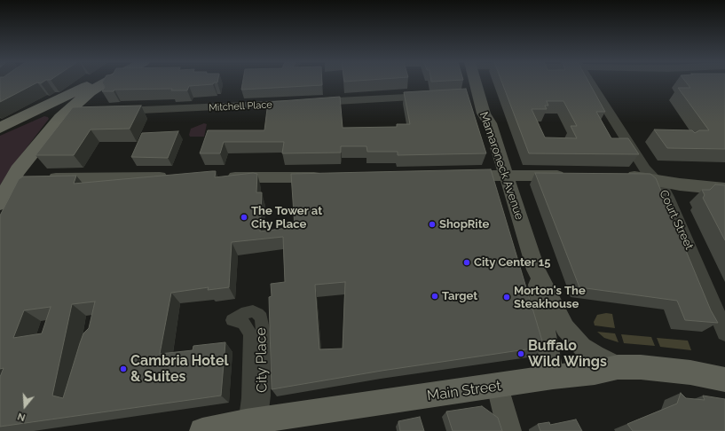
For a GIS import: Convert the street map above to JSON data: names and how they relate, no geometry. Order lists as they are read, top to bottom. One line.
{"streets":{"main road":["Mamaroneck Avenue","Main Street"],"street":["Mitchell Place","Court Street","City Place"]},"crossings":[["Mamaroneck Avenue","Main Street"],["City Place","Main Street"]],"places":["The Tower at City Place","ShopRite","City Center 15","Target","Morton's The Steakhouse","Buffalo Wild Wings","Cambria Hotel & Suites"],"north":"bottom"}
